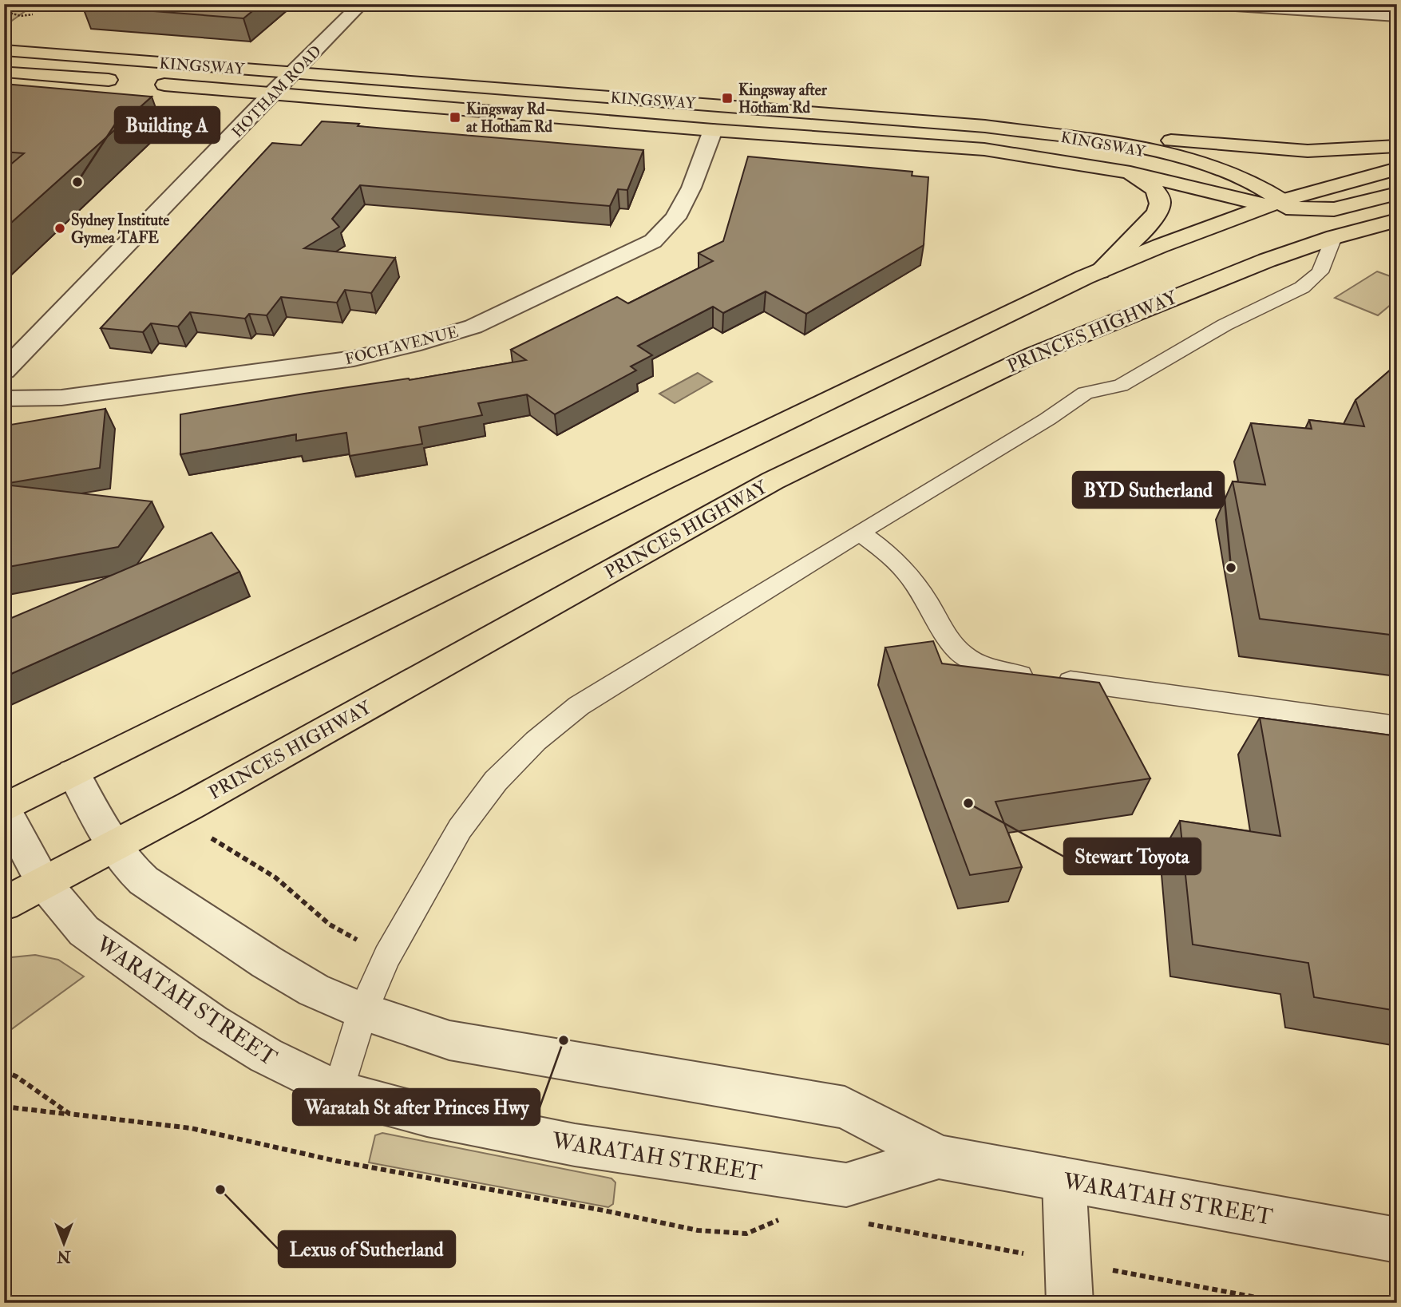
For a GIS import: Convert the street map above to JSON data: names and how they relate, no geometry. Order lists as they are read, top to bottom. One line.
{"streets":{"main road":["KINGSWAY","PRINCES HIGHWAY"],"street":["HOTHAM ROAD","FOCH AVENUE","WARATAH STREET"]},"crossings":[["KINGSWAY","HOTHAM ROAD"],["KINGSWAY","FOCH AVENUE"],["PRINCES HIGHWAY","WARATAH STREET"]],"places":{"transit":["Kingsway after Hotham Rd","Kingsway Rd at Hotham Rd"],"other":["Building A","Sydney Institute Gymea TAFE","BYD Sutherland","Stewart Toyota","Waratah St after Princes Hwy","Lexus of Sutherland"]},"north":"bottom"}
